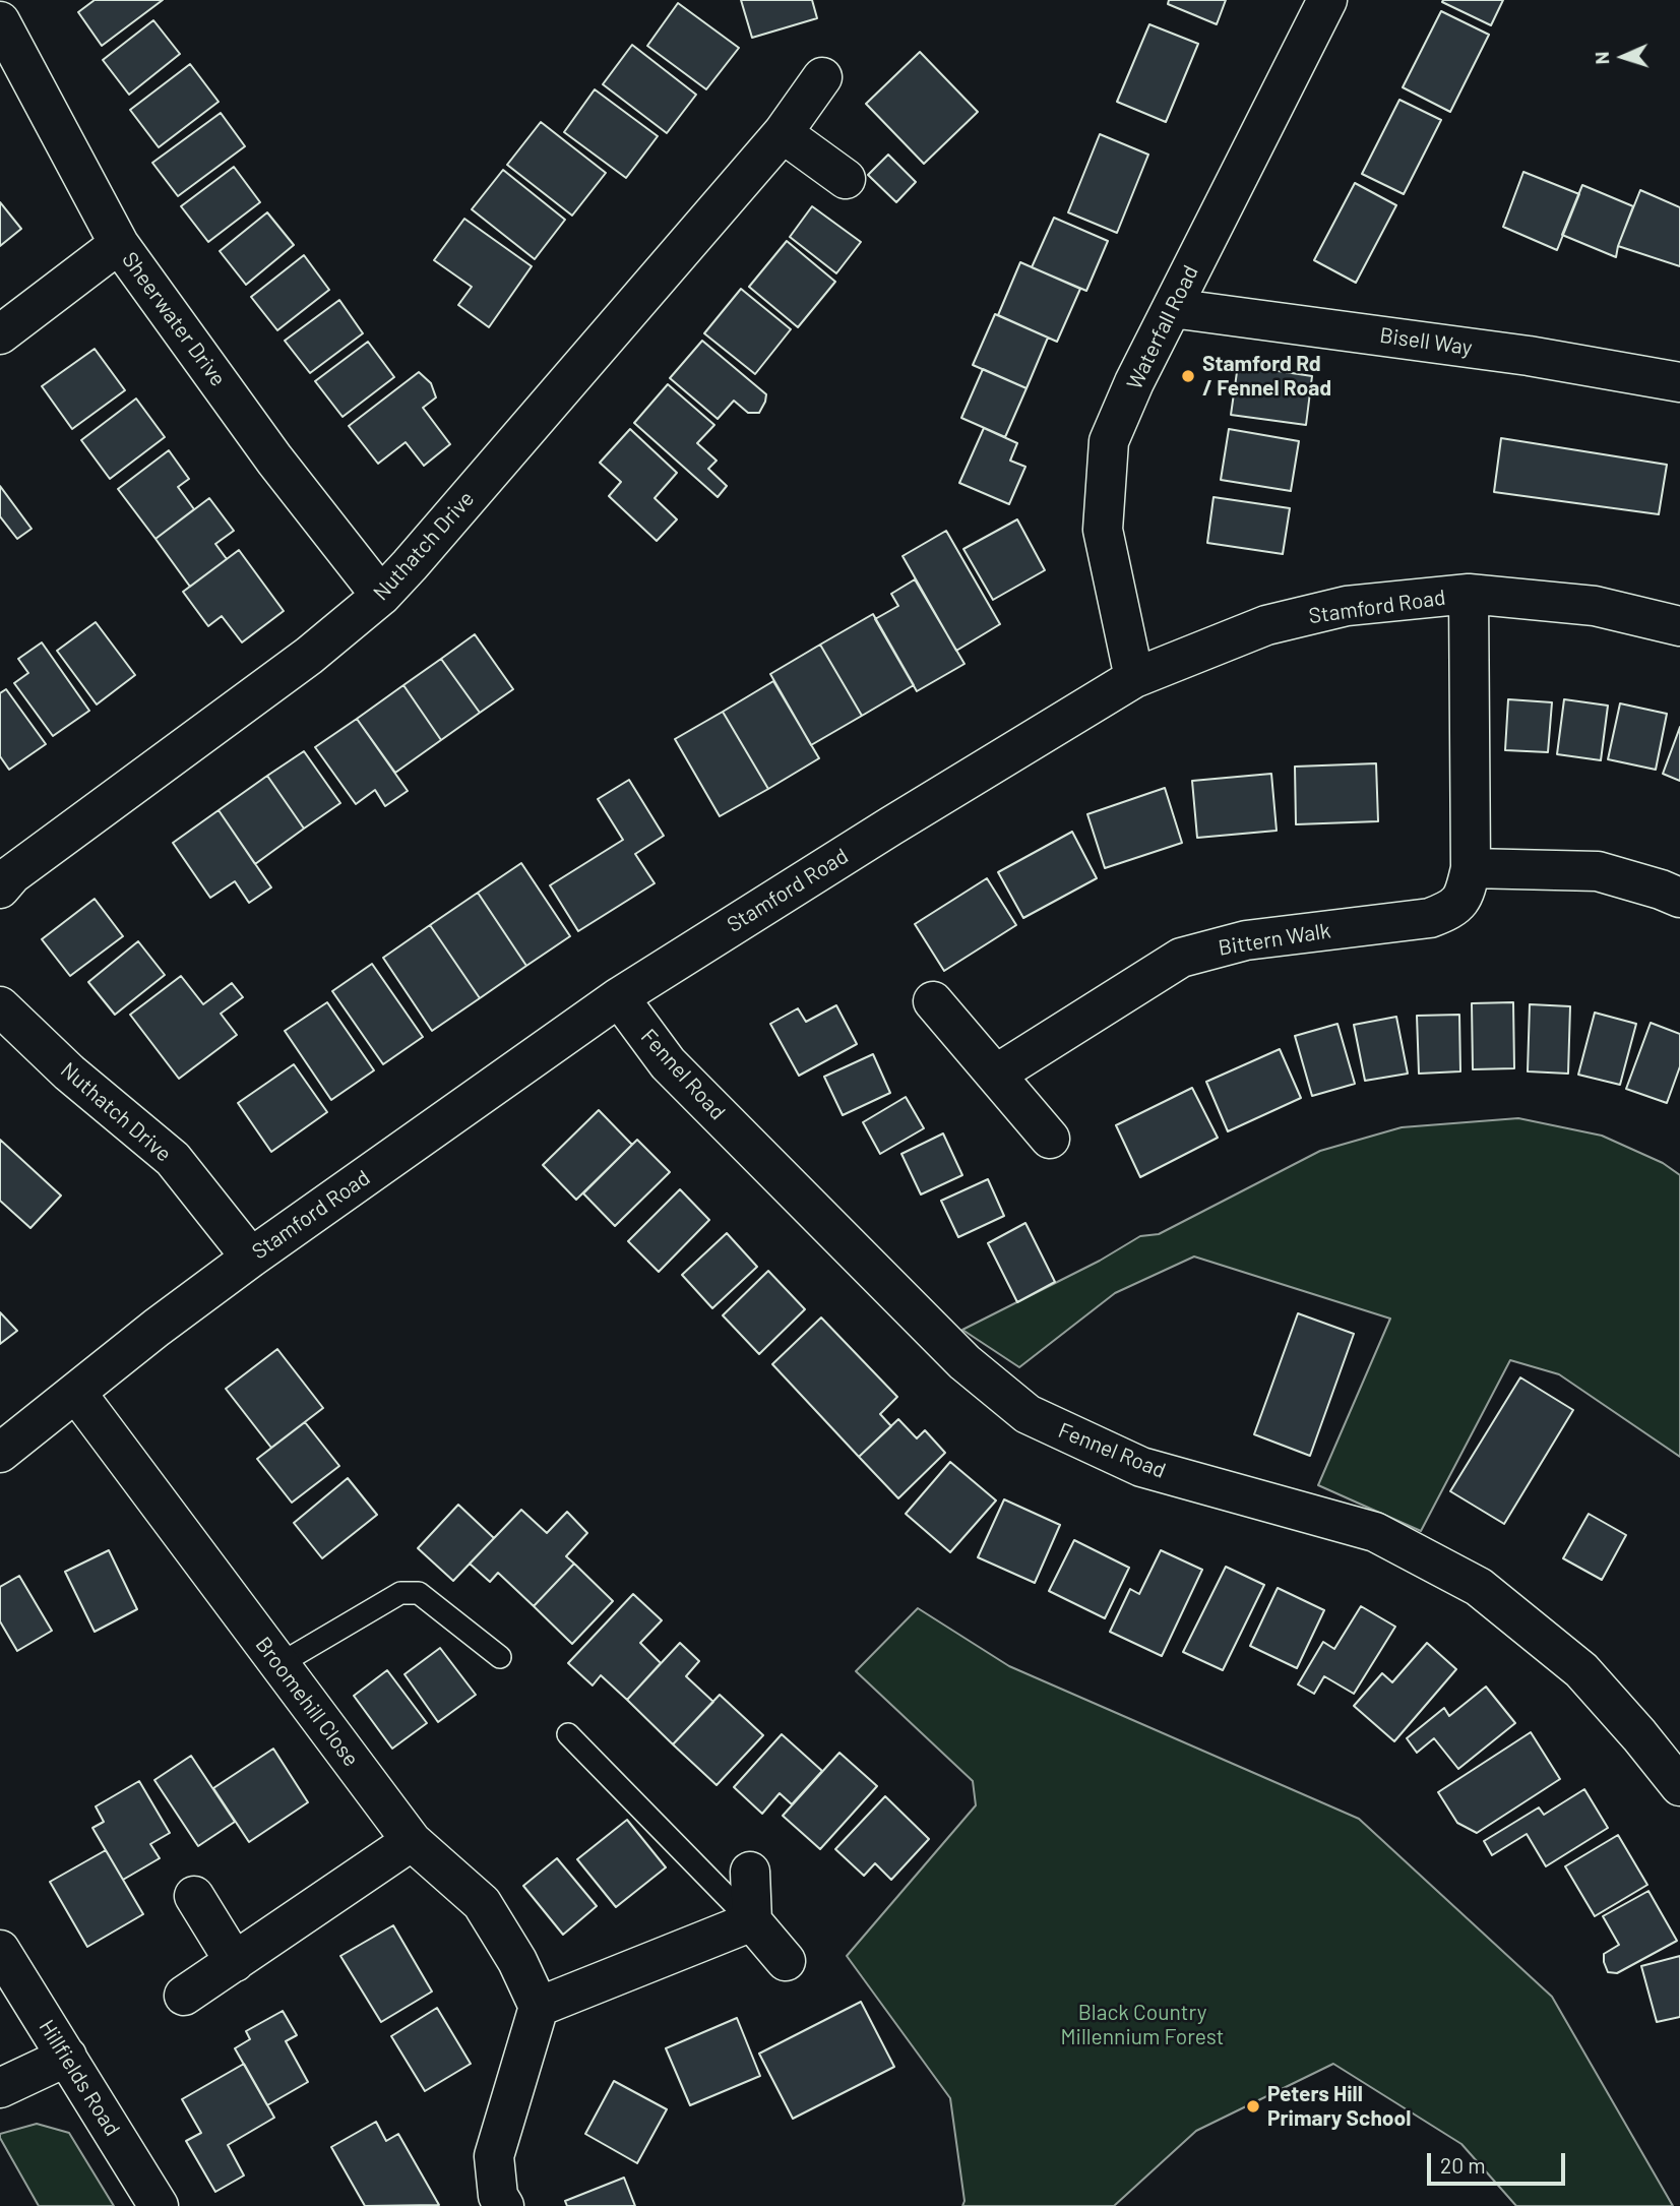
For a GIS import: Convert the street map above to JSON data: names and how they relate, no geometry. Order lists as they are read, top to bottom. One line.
{"streets":{"street":["Sheerwater Drive","Waterfall Road","Bisell Way","Nuthatch Drive","Stamford Road","Bittern Walk","Fennel Road","Broomehill Close","Hillfields Road"]},"crossings":[["Sheerwater Drive","Nuthatch Drive"],["Waterfall Road","Bisell Way"],["Waterfall Road","Stamford Road"],["Nuthatch Drive","Stamford Road"],["Stamford Road","Bittern Walk"],["Stamford Road","Fennel Road"],["Stamford Road","Broomehill Close"]],"parks":["Black Country Millennium Forest"],"places":["Stamford Rd / Fennel Road","Peters Hill Primary School"],"scale_bar":"20 m","north":"left"}
